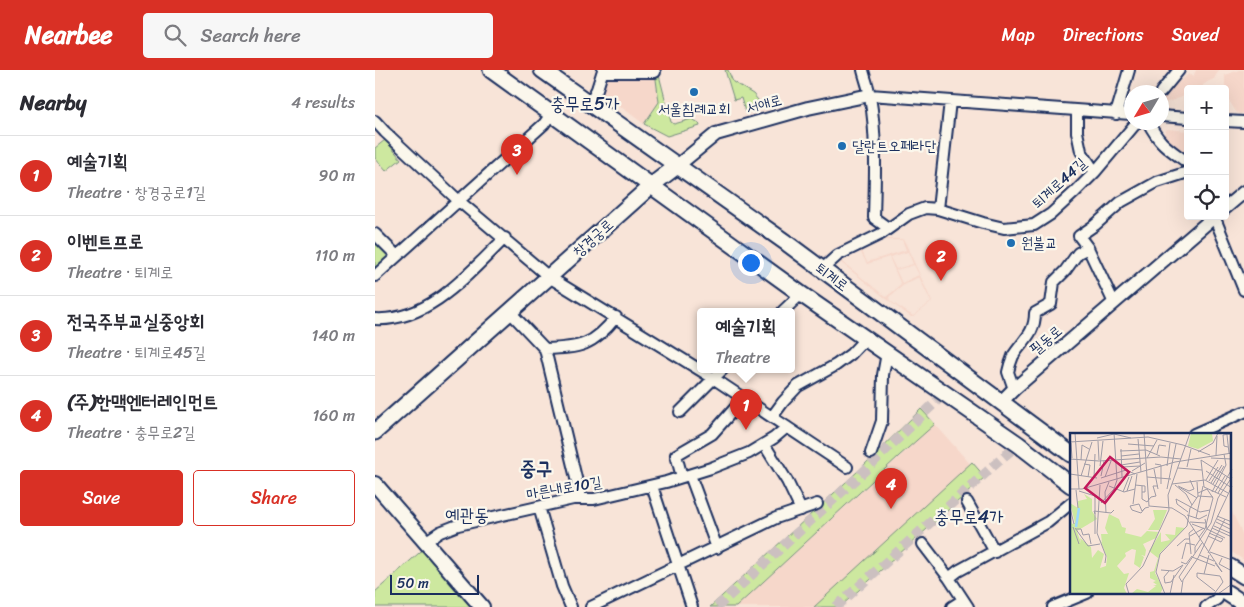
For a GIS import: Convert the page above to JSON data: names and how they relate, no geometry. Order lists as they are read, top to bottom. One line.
{"streets":{"main road":["창경궁로","퇴계로"],"street":["서애로","퇴계로44길","필동로","마른내로10길"]},"crossings":[["서애로","창경궁로"],["서애로","퇴계로"],["퇴계로44길","퇴계로"],["창경궁로","퇴계로"],["퇴계로","필동로"]],"districts":["충무로5가","중구","예관동","충무로4가"],"places":["서울침례교회","달란트오페라단","원불교"],"scale_bar":"50 m","north":"bottom left","page":{"header":"Nearbee","search":"Search here","nav":["Map","Directions","Saved"],"heading":["Nearby","4 results"],"map_buttons":["+","−"],"pins":["3","2","1","4"],"list":[{"mark":"1","name":"예술기획","note":"Theatre · 창경궁로1길","value":"90 m"},{"mark":"2","name":"이벤트프로","note":"Theatre · 퇴계로","value":"110 m"},{"mark":"3","name":"전국주부교실중앙회","note":"Theatre · 퇴계로45길","value":"140 m"},{"mark":"4","name":"(주)한맥엔터레인먼트","note":"Theatre · 충무로2길","value":"160 m"}],"popup":["예술기획","Theatre"],"buttons":["Save","Share"],"scale":"50 m"}}
